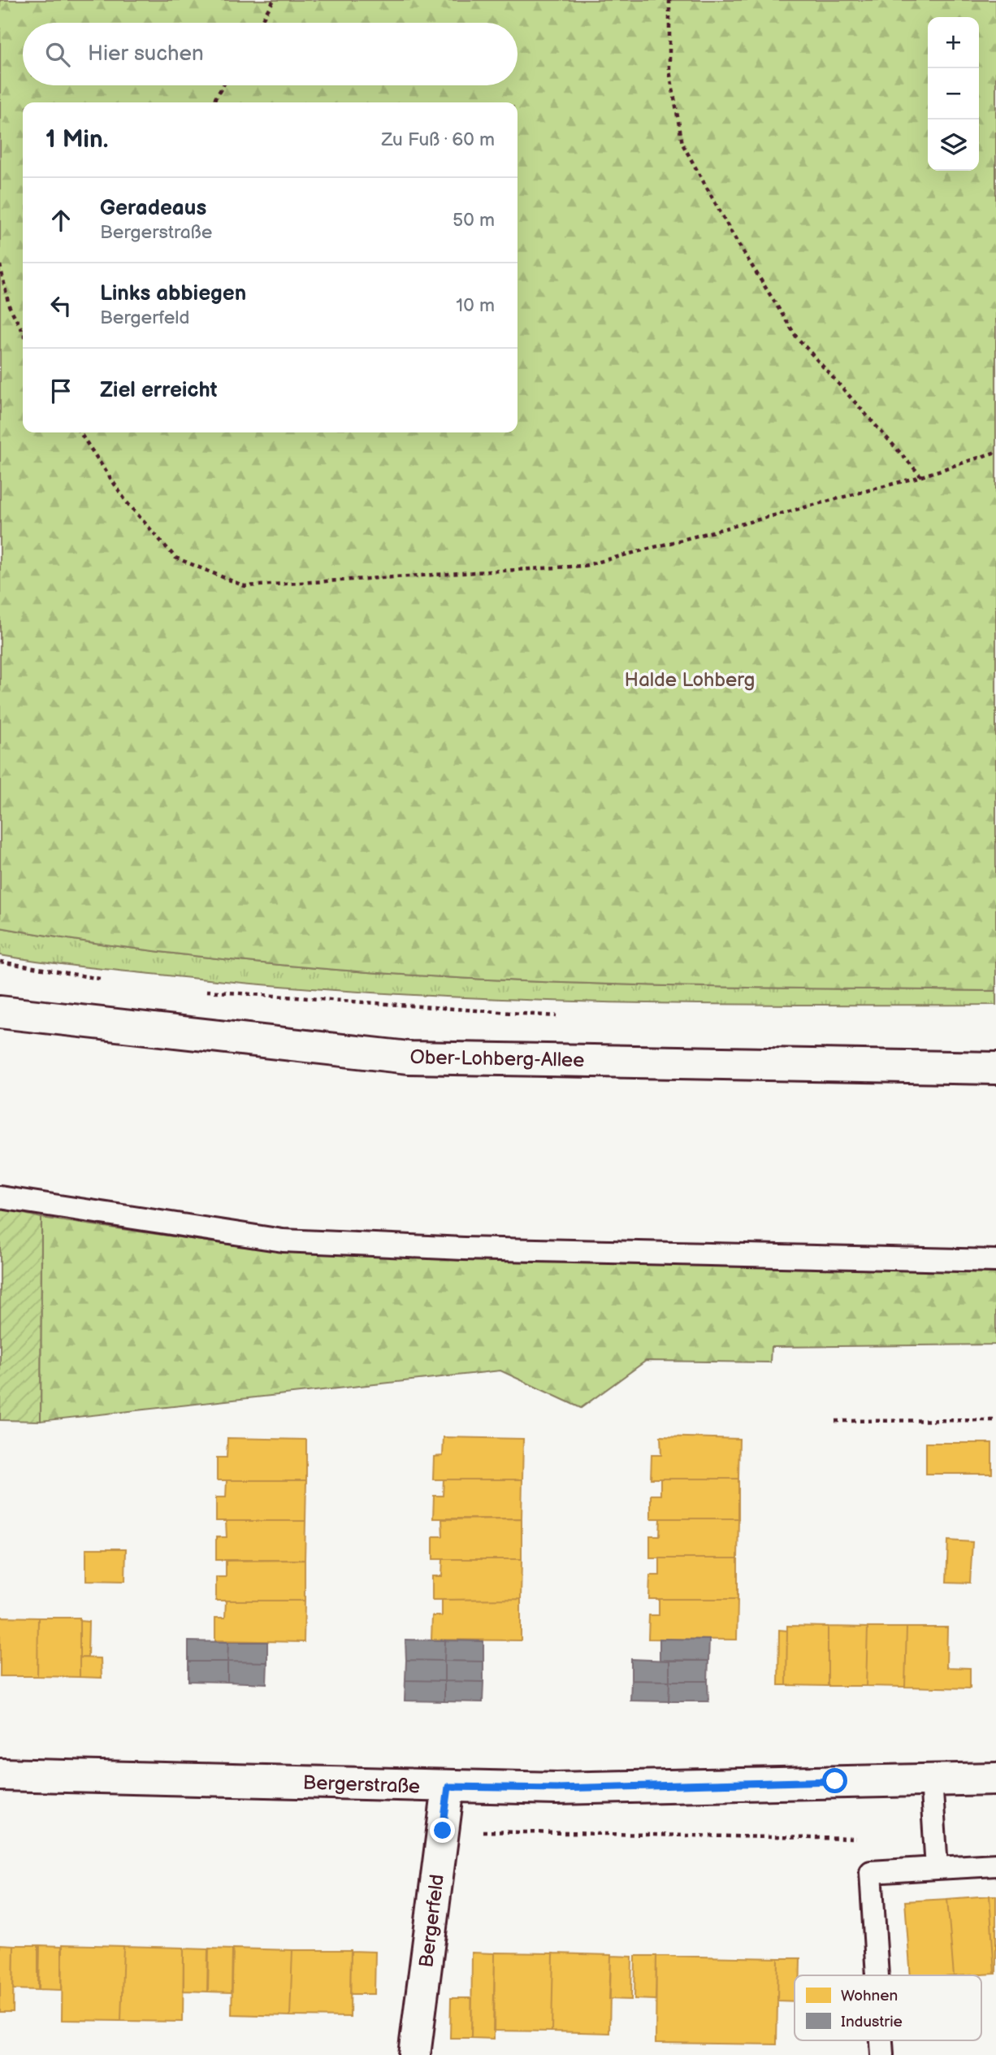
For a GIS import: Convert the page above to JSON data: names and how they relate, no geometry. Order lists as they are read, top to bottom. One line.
{"streets":{"street":["Ober-Lohberg-Allee","Bergerstraße","Bergerfeld"]},"crossings":[["Bergerstraße","Bergerfeld"]],"parks":["Halde Lohberg"],"legend":["Wohnen","Industrie"],"page":{"map_buttons":["+","−"],"search":"Hier suchen","heading":["1 Min.","Zu Fuß · 60 m"],"list":[["Geradeaus","Bergerstraße","50 m"],["Links abbiegen","Bergerfeld","10 m"],"Ziel erreicht"]}}
